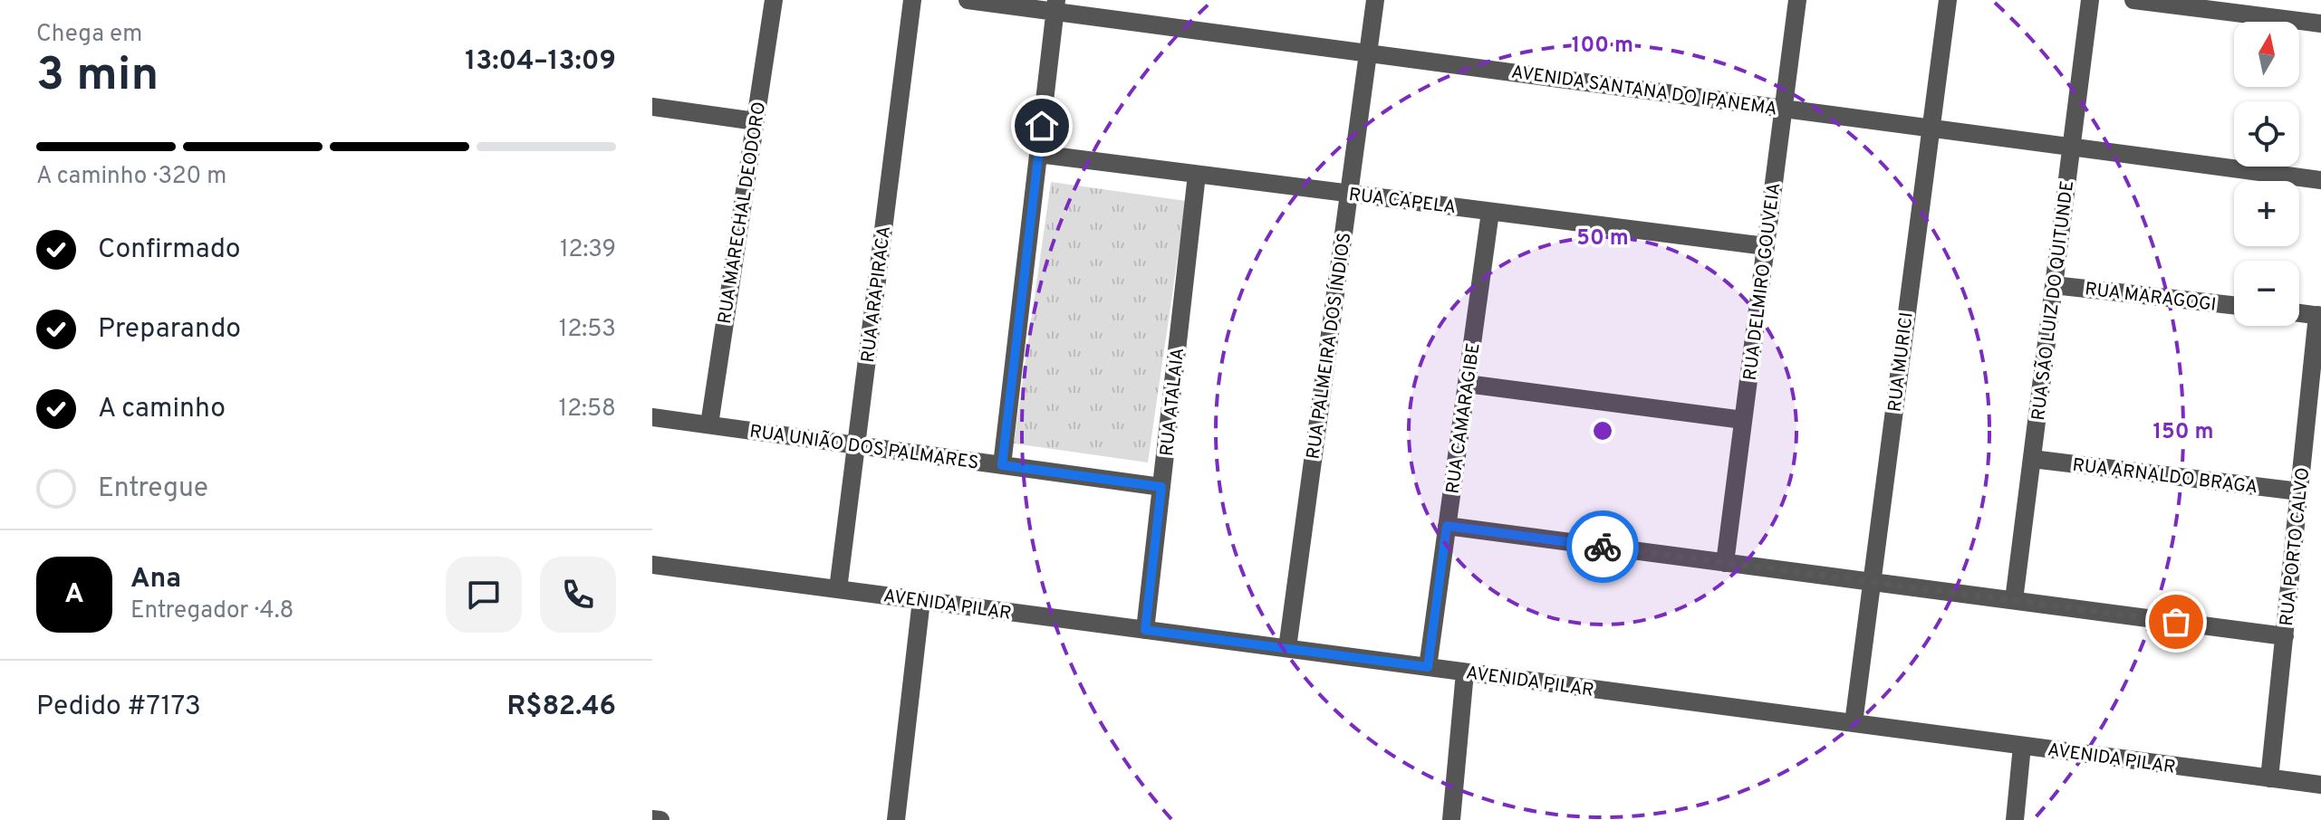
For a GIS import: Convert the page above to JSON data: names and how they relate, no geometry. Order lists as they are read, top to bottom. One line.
{"streets":{"street":["AVENIDA SANTANA DO IPANEMA","RUA CAPELA","RUA MARECHAL DEODORO","RUA DELMIRO GOUVEIA","RUA ARAPIRACA","RUA MARAGOGI","RUA SÃO LUIZ DO QUITUNDE","RUA PALMEIRA DOS ÍNDIOS","RUA MURICI","RUA ATALAIA","RUA CAMARAGIBE","RUA UNIÃO DOS PALMARES","RUA ARNALDO BRAGA","RUA PORTO CALVO","AVENIDA PILAR"]},"crossings":[["AVENIDA SANTANA DO IPANEMA","RUA DELMIRO GOUVEIA"],["AVENIDA SANTANA DO IPANEMA","RUA SÃO LUIZ DO QUITUNDE"],["AVENIDA SANTANA DO IPANEMA","RUA PALMEIRA DOS ÍNDIOS"],["AVENIDA SANTANA DO IPANEMA","RUA MURICI"],["RUA CAPELA","RUA DELMIRO GOUVEIA"],["RUA CAPELA","RUA PALMEIRA DOS ÍNDIOS"],["RUA CAPELA","RUA ATALAIA"],["RUA CAPELA","RUA CAMARAGIBE"],["RUA MARECHAL DEODORO","RUA UNIÃO DOS PALMARES"],["RUA ARAPIRACA","RUA UNIÃO DOS PALMARES"],["RUA ARAPIRACA","AVENIDA PILAR"],["RUA MARAGOGI","RUA SÃO LUIZ DO QUITUNDE"],["RUA SÃO LUIZ DO QUITUNDE","RUA ARNALDO BRAGA"],["RUA PALMEIRA DOS ÍNDIOS","AVENIDA PILAR"],["RUA MURICI","AVENIDA PILAR"],["RUA ATALAIA","RUA UNIÃO DOS PALMARES"],["RUA ATALAIA","AVENIDA PILAR"],["RUA CAMARAGIBE","AVENIDA PILAR"],["RUA ARNALDO BRAGA","RUA PORTO CALVO"],["RUA PORTO CALVO","AVENIDA PILAR"]],"north":"top","page":{"heading":["3 min","Chega em","13:04–13:09"],"panel":["Ana","Entregador · 4.8","Pedido #7173","R$82.46"],"map_buttons":["+","−"],"bar":"A caminho · 320 m","list":[["Confirmado","12:39"],["Preparando","12:53"],["A caminho","12:58"],"Entregue"],"round":"A"},"rings":["100 m","50 m","150 m"]}
